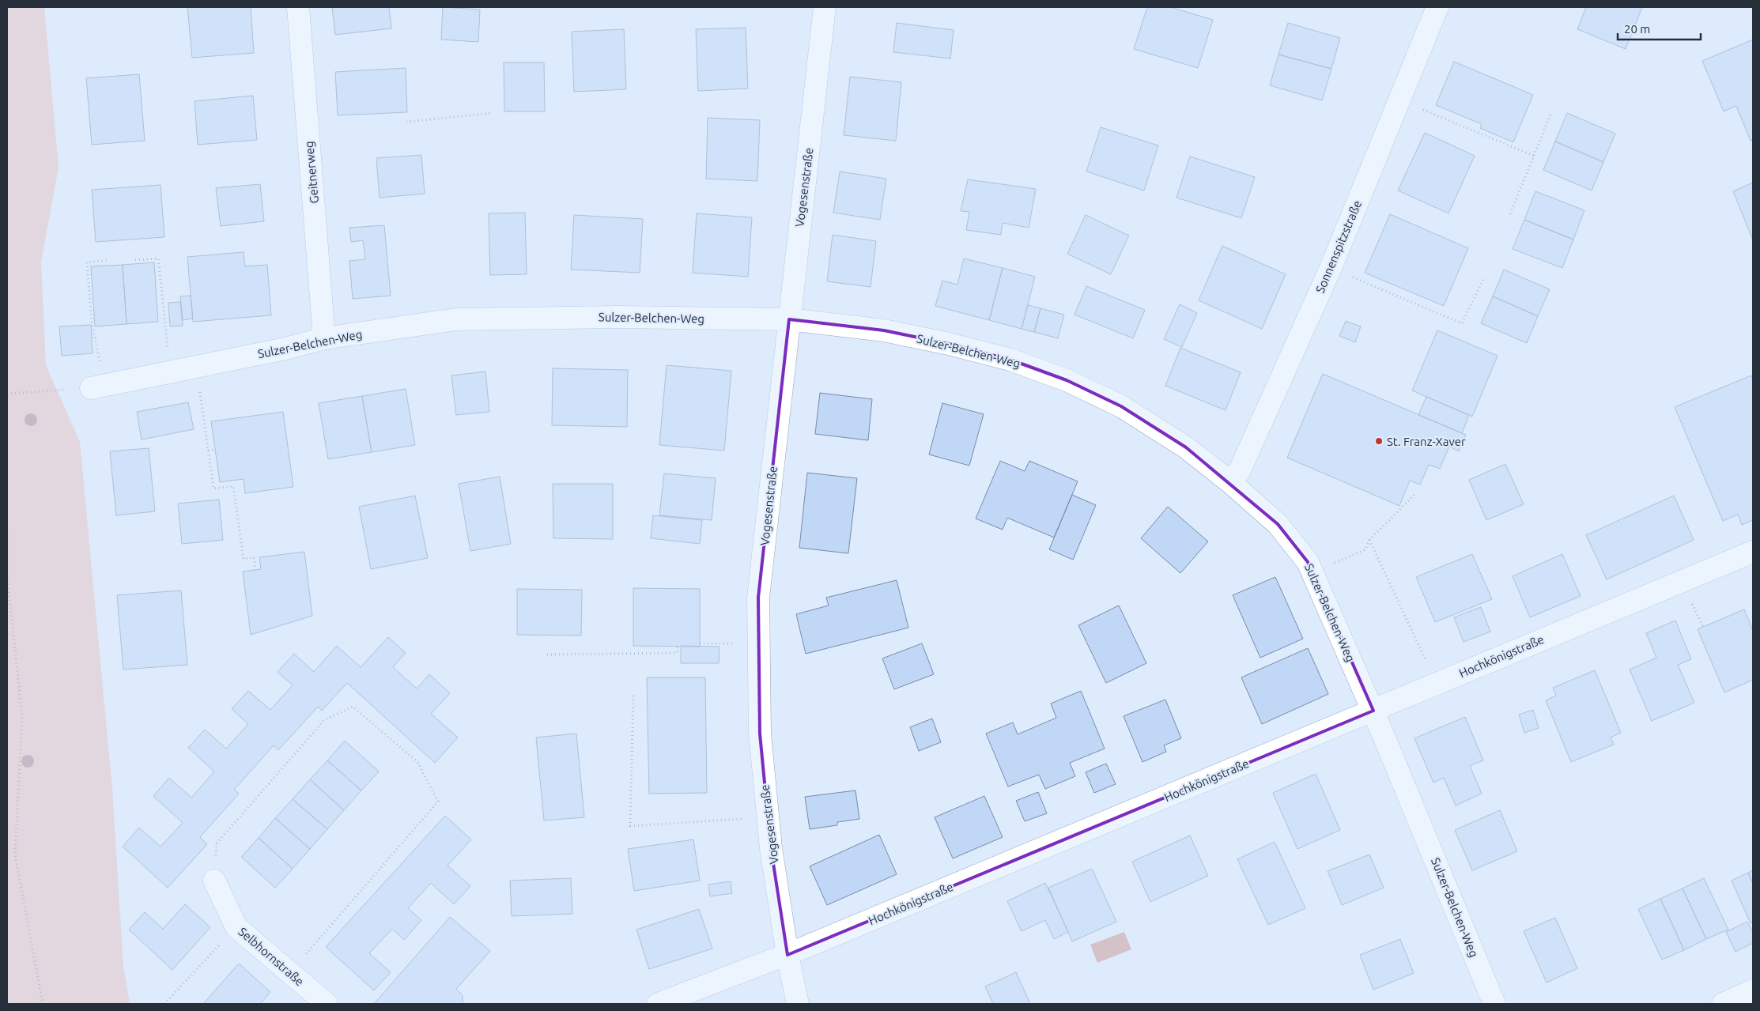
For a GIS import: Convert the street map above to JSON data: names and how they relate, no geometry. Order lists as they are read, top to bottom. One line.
{"streets":{"street":["Geitnerweg","Vogesenstraße","Sonnenspitzstraße","Sulzer-Belchen-Weg","Hochkönigstraße","Selbhornstraße"]},"crossings":[["Geitnerweg","Sulzer-Belchen-Weg"],["Vogesenstraße","Sulzer-Belchen-Weg"],["Vogesenstraße","Hochkönigstraße"],["Sonnenspitzstraße","Sulzer-Belchen-Weg"],["Sulzer-Belchen-Weg","Hochkönigstraße"]],"places":["St. Franz-Xaver"],"scale_bar":"20 m"}
